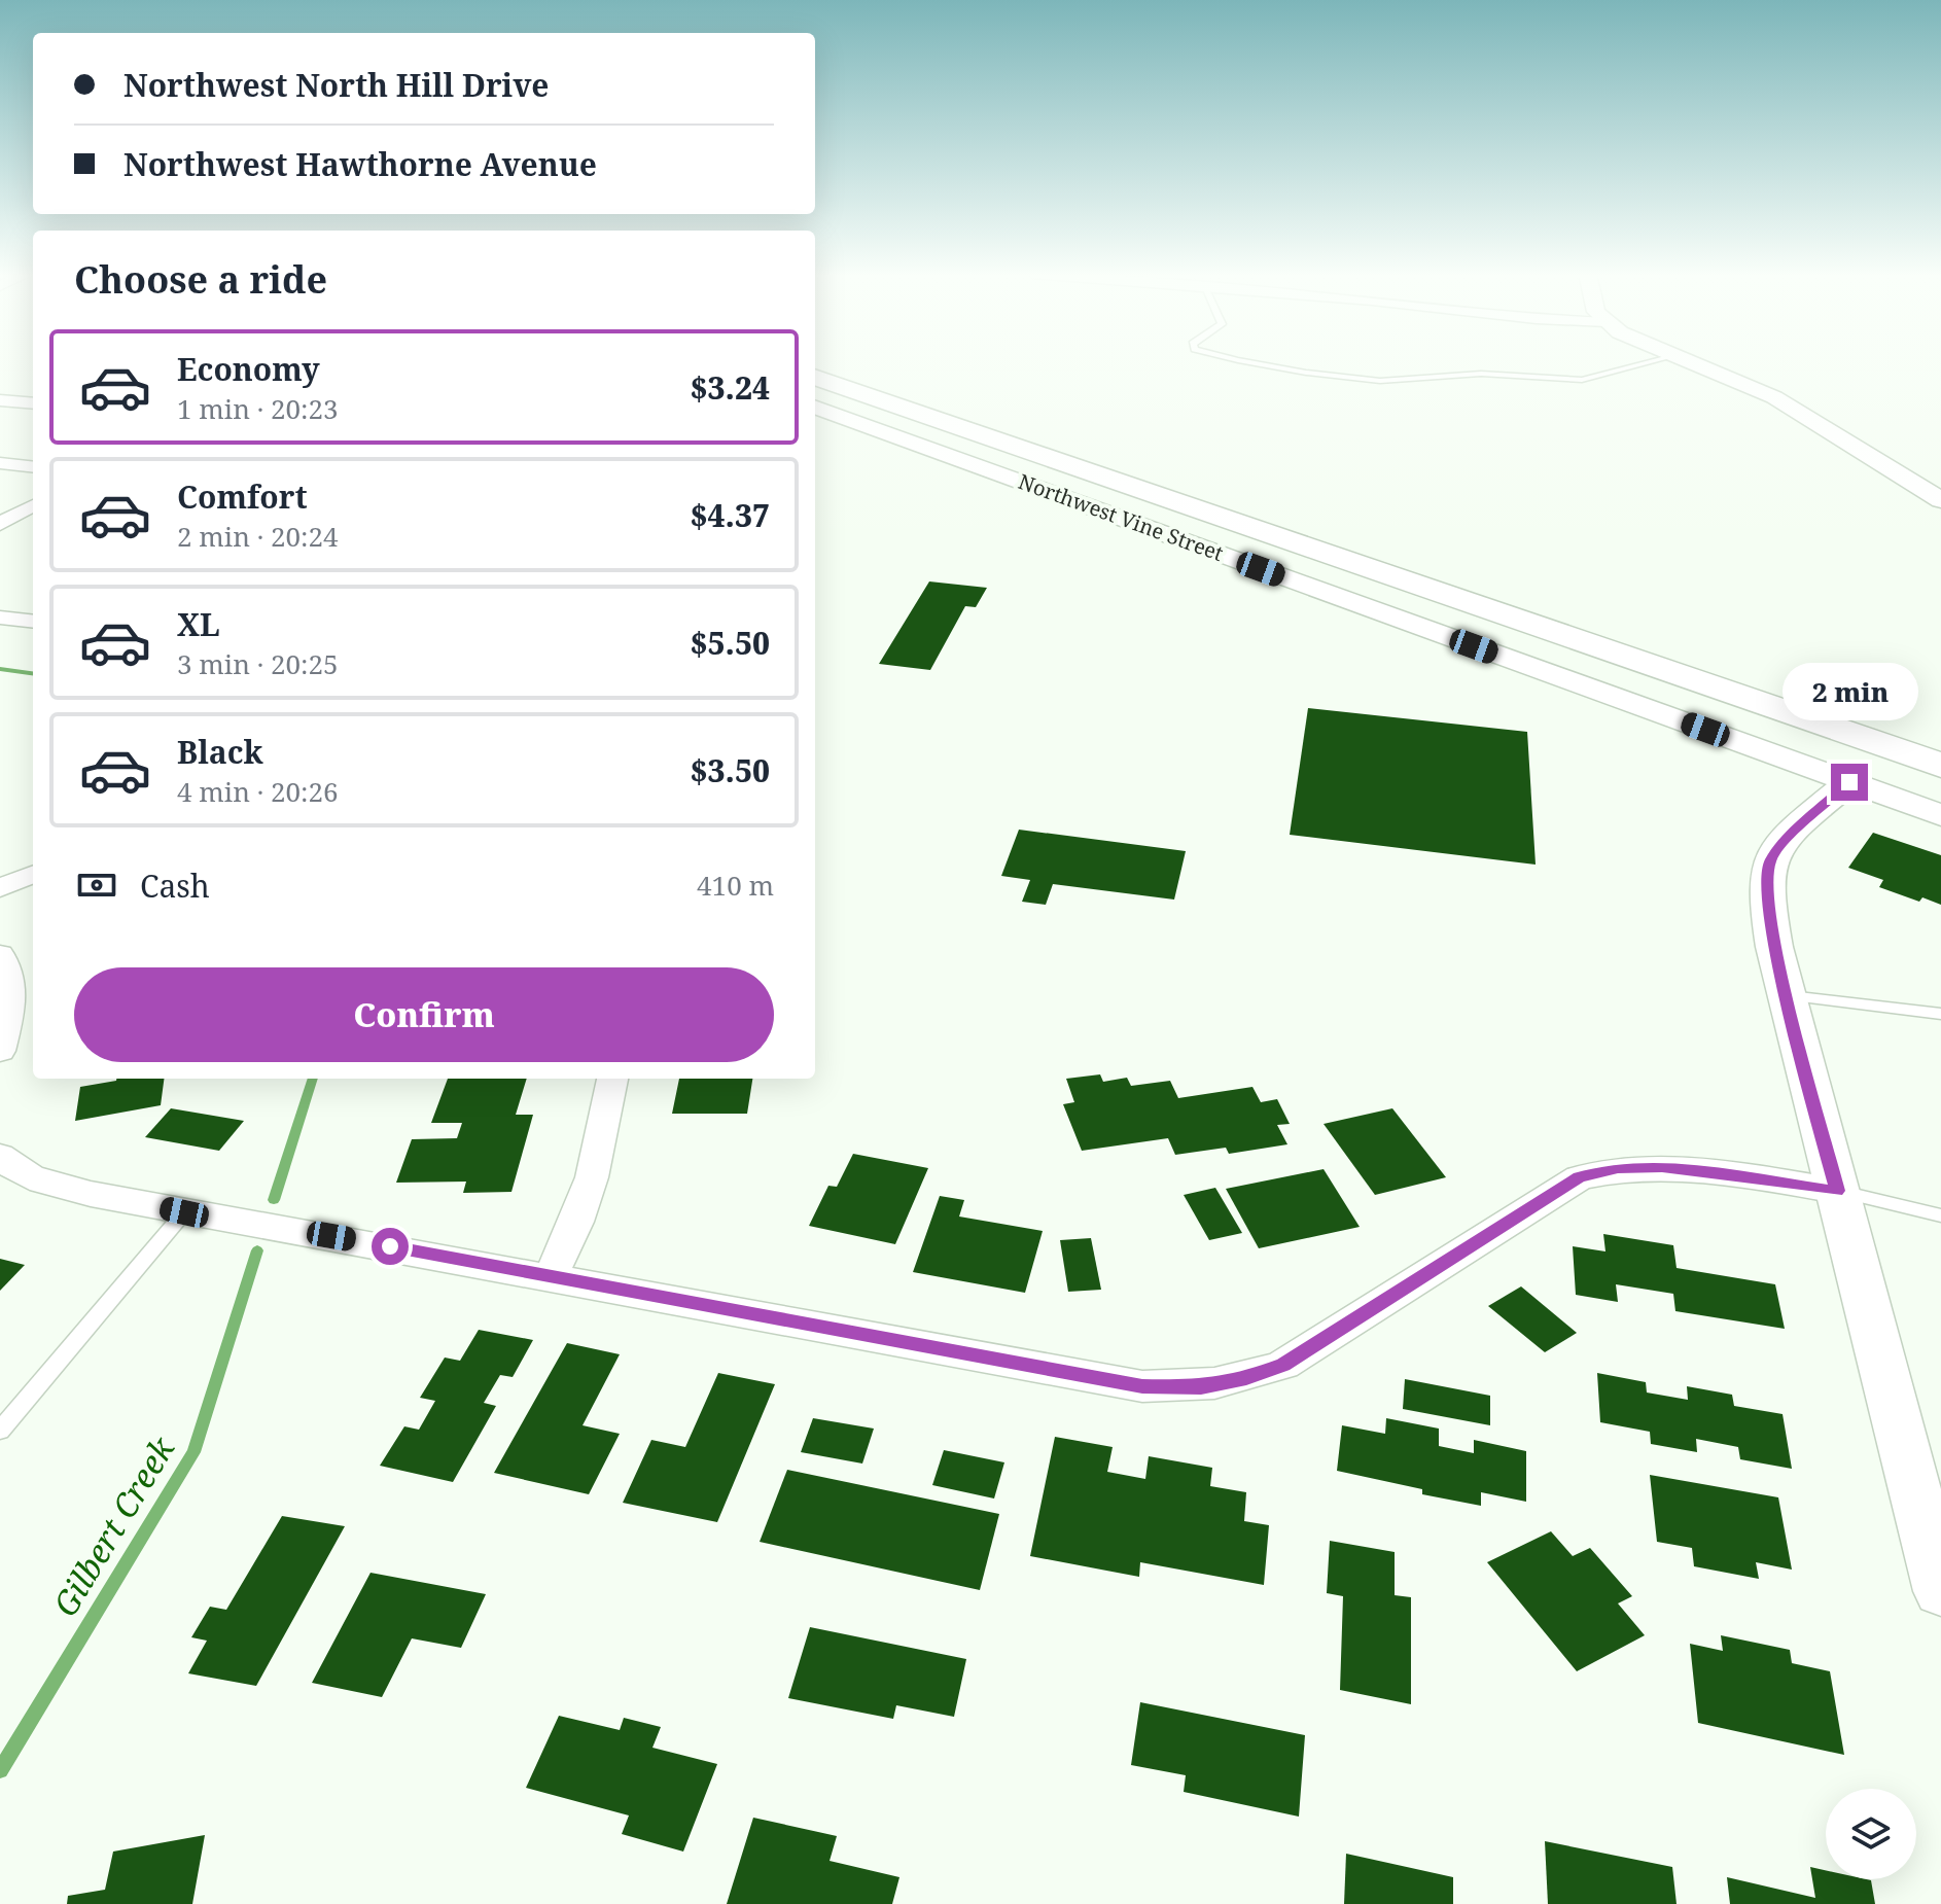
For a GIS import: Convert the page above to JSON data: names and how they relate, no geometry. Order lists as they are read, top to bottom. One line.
{"streets":{"street":["Northwest Vine Street"]},"water":["Gilbert Creek"],"page":{"banner":["Northwest North Hill Drive","Northwest Hawthorne Avenue"],"heading":"Choose a ride","list":[{"name":"Economy","note":"1 min · 20:23","value":"$3.24"},{"name":"Comfort","note":"2 min · 20:24","value":"$4.37"},{"name":"XL","note":"3 min · 20:25","value":"$5.50"},{"name":"Black","note":"4 min · 20:26","value":"$3.50"}],"bubble":"2 min","pay":["Cash","410 m"],"buttons":"Confirm"}}
